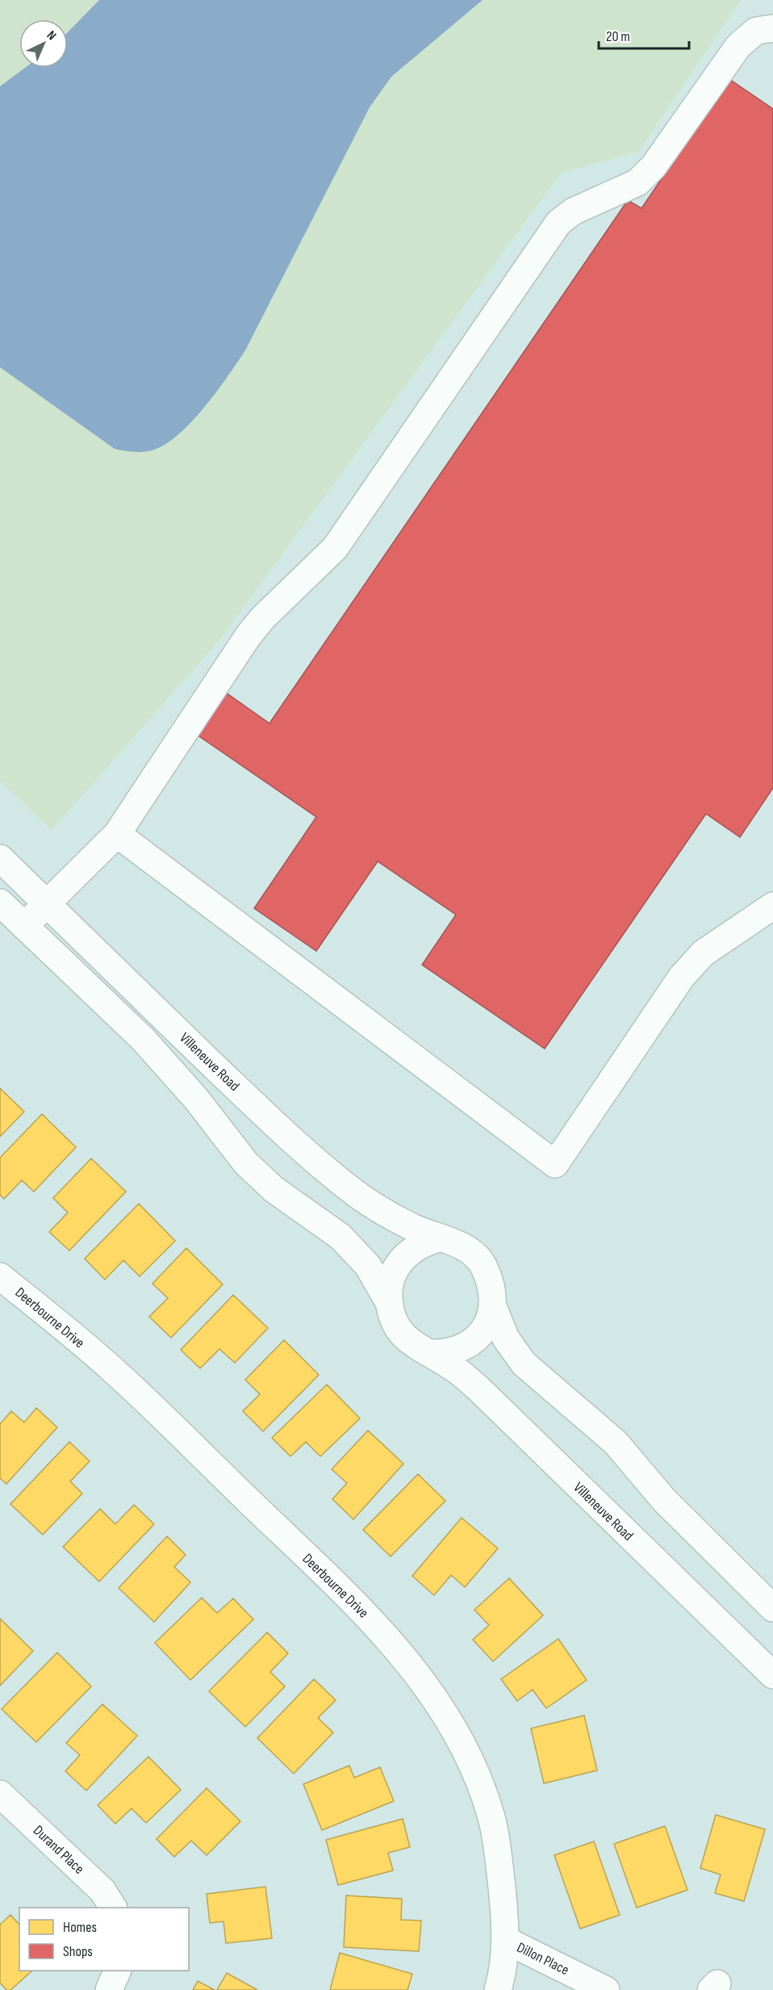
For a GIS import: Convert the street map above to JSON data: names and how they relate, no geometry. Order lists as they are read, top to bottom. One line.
{"streets":{"main road":["Villeneuve Road","Deerbourne Drive","Durand Place","Dillon Place"]},"crossings":[["Deerbourne Drive","Dillon Place"]],"legend":["Homes","Shops"],"scale_bar":"20 m","north":"top right"}
